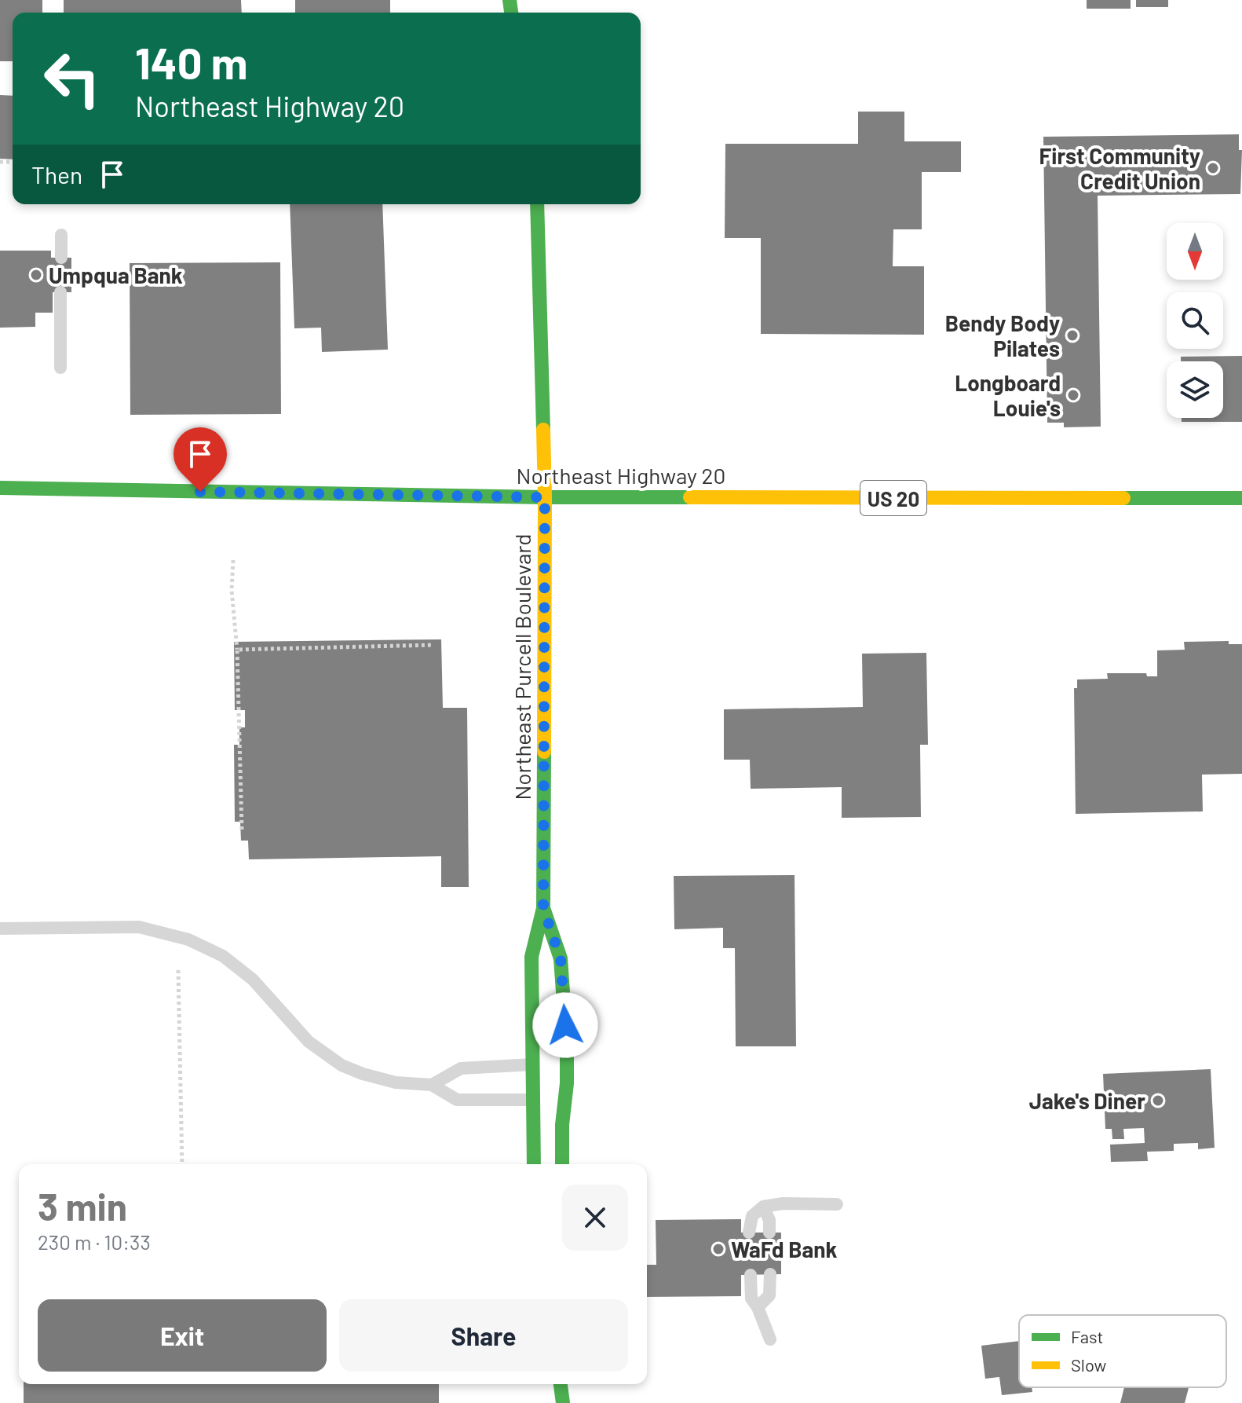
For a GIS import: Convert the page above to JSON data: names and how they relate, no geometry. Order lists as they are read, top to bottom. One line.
{"streets":{"street":["Northeast Highway 20","US 20","Northeast Purcell Boulevard"]},"crossings":[["Northeast Highway 20","Northeast Purcell Boulevard"]],"places":["First Community Credit Union","Umpqua Bank","Bendy Body Pilates","Longboard Louie's","Jake's Diner","WaFd Bank"],"legend":["Fast","Slow"],"north":"bottom","page":{"turn":["140 m","Northeast Highway 20"],"then":"Then","heading":["3 min","230 m · 10:33"],"buttons":["Exit","Share"]}}
